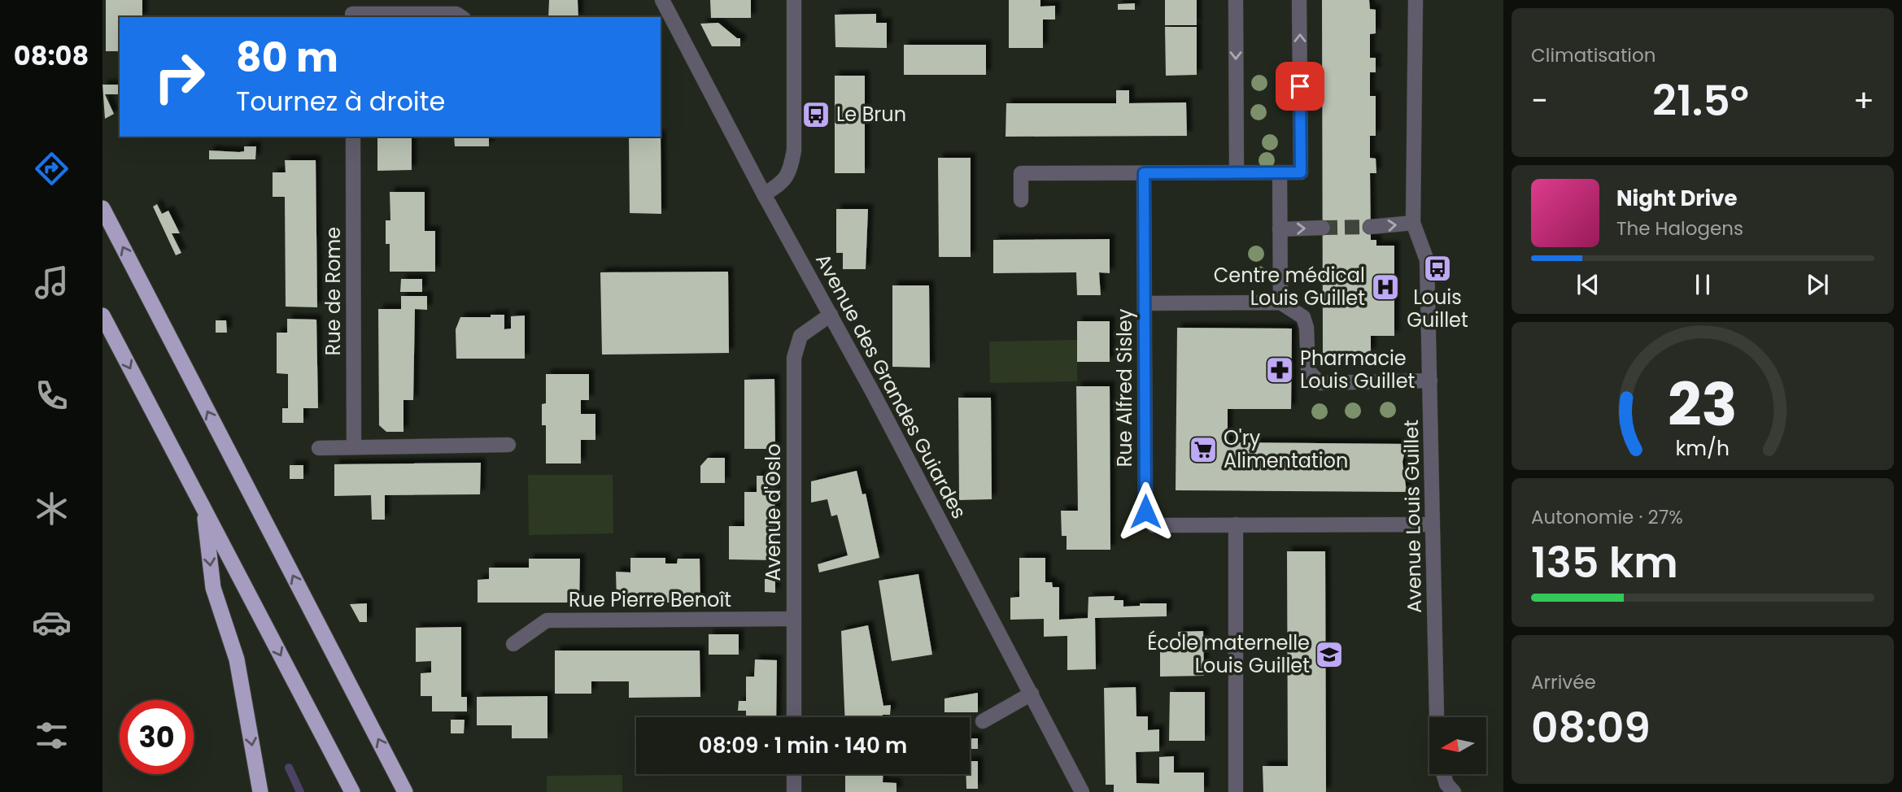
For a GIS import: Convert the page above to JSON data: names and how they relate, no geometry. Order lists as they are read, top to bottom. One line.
{"streets":{"street":["Rue de Rome","Avenue des Grandes Guiardes","Rue Alfred Sisley","Avenue d'Oslo","Avenue Louis Guillet","Rue Pierre Benoît"]},"crossings":[["Avenue des Grandes Guiardes","Avenue d'Oslo"],["Rue Alfred Sisley","Avenue Louis Guillet"],["Avenue d'Oslo","Rue Pierre Benoît"]],"places":{"bus stop":["Le Brun","Louis Guillet"],"hospital":["Centre médical Louis Guillet"],"pharmacy":["Pharmacie Louis Guillet"],"supermarket":["O'ry Alimentation"],"school or university":["École maternelle Louis Guillet"]},"north":"left","page":{"tabs":"08:08","tile":["Climatisation",["Autonomie · 27%","135 km"],["Arrivée","08:09"]],"turn":["80 m","Tournez à droite"],"heat":["−","21.5°","+"],"song":["Night Drive","The Halogens"],"limit":"30","trip":"08:09 · 1 min · 140 m","gauge":["23","km/h"]}}
